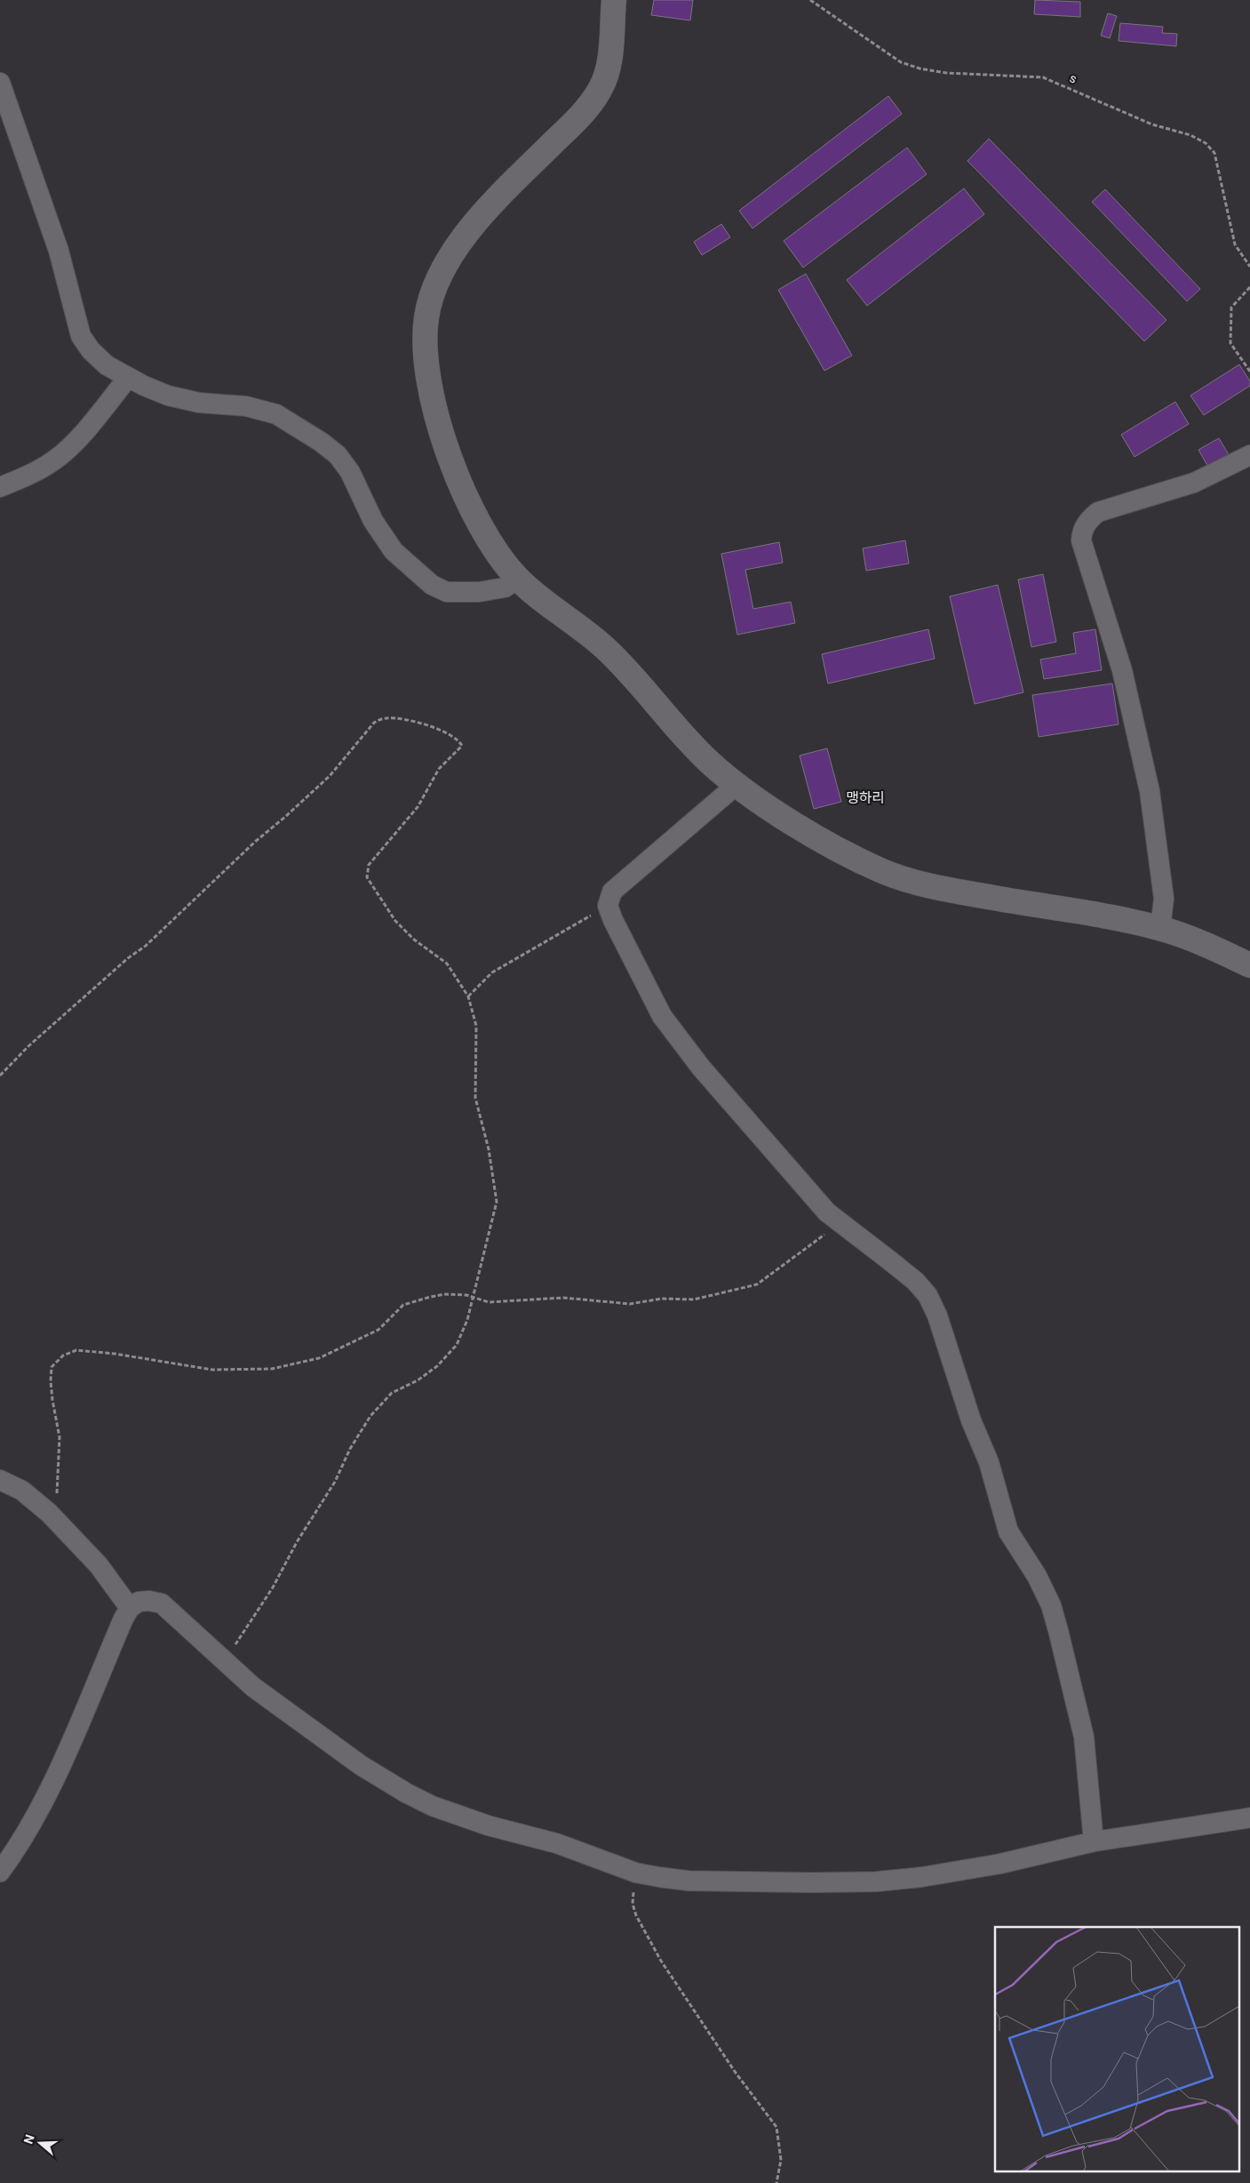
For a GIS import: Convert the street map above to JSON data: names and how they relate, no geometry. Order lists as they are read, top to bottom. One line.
{"streets":{"path":["s"]},"districts":["맹하리"],"north":"left"}
